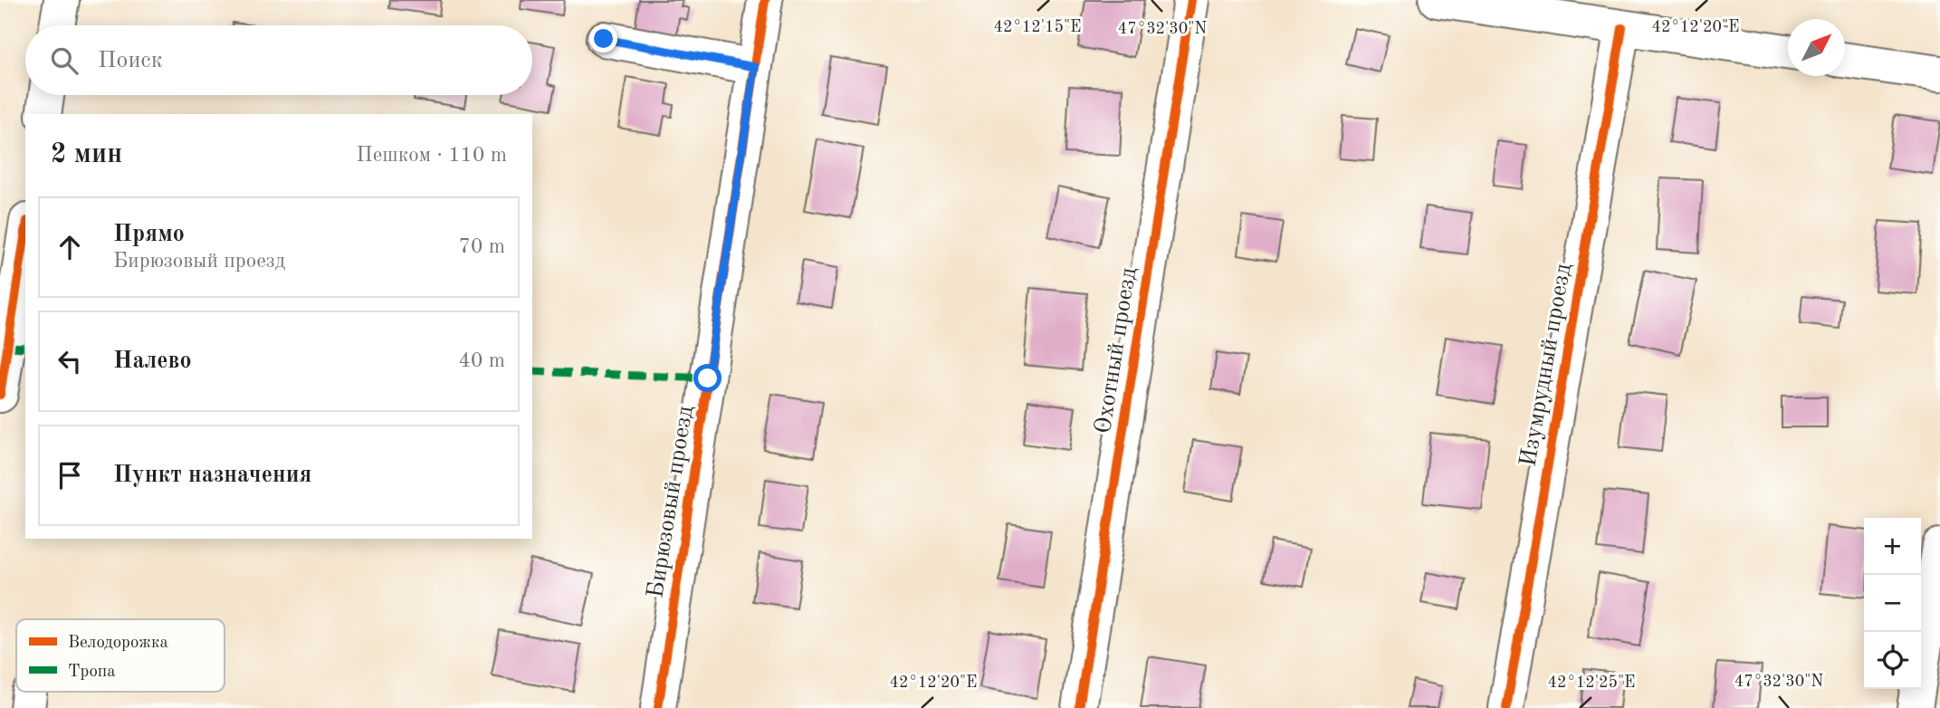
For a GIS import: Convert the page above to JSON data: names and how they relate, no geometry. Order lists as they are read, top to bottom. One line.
{"streets":{"street":["Охотный проезд","Изумрудный проезд","Бирюзовый проезд"]},"legend":["Велодорожка","Тропа"],"north":"top right","page":{"search":"Поиск","heading":["2 мин","Пешком · 110 m"],"list":[["Прямо","Бирюзовый проезд","70 m"],["Налево","40 m"],"Пункт назначения"],"map_buttons":["+","−"]},"coordinates":["42°12'15\"E","42°12'20\"E","47°32'30\"N","42°12'25\"E"]}
